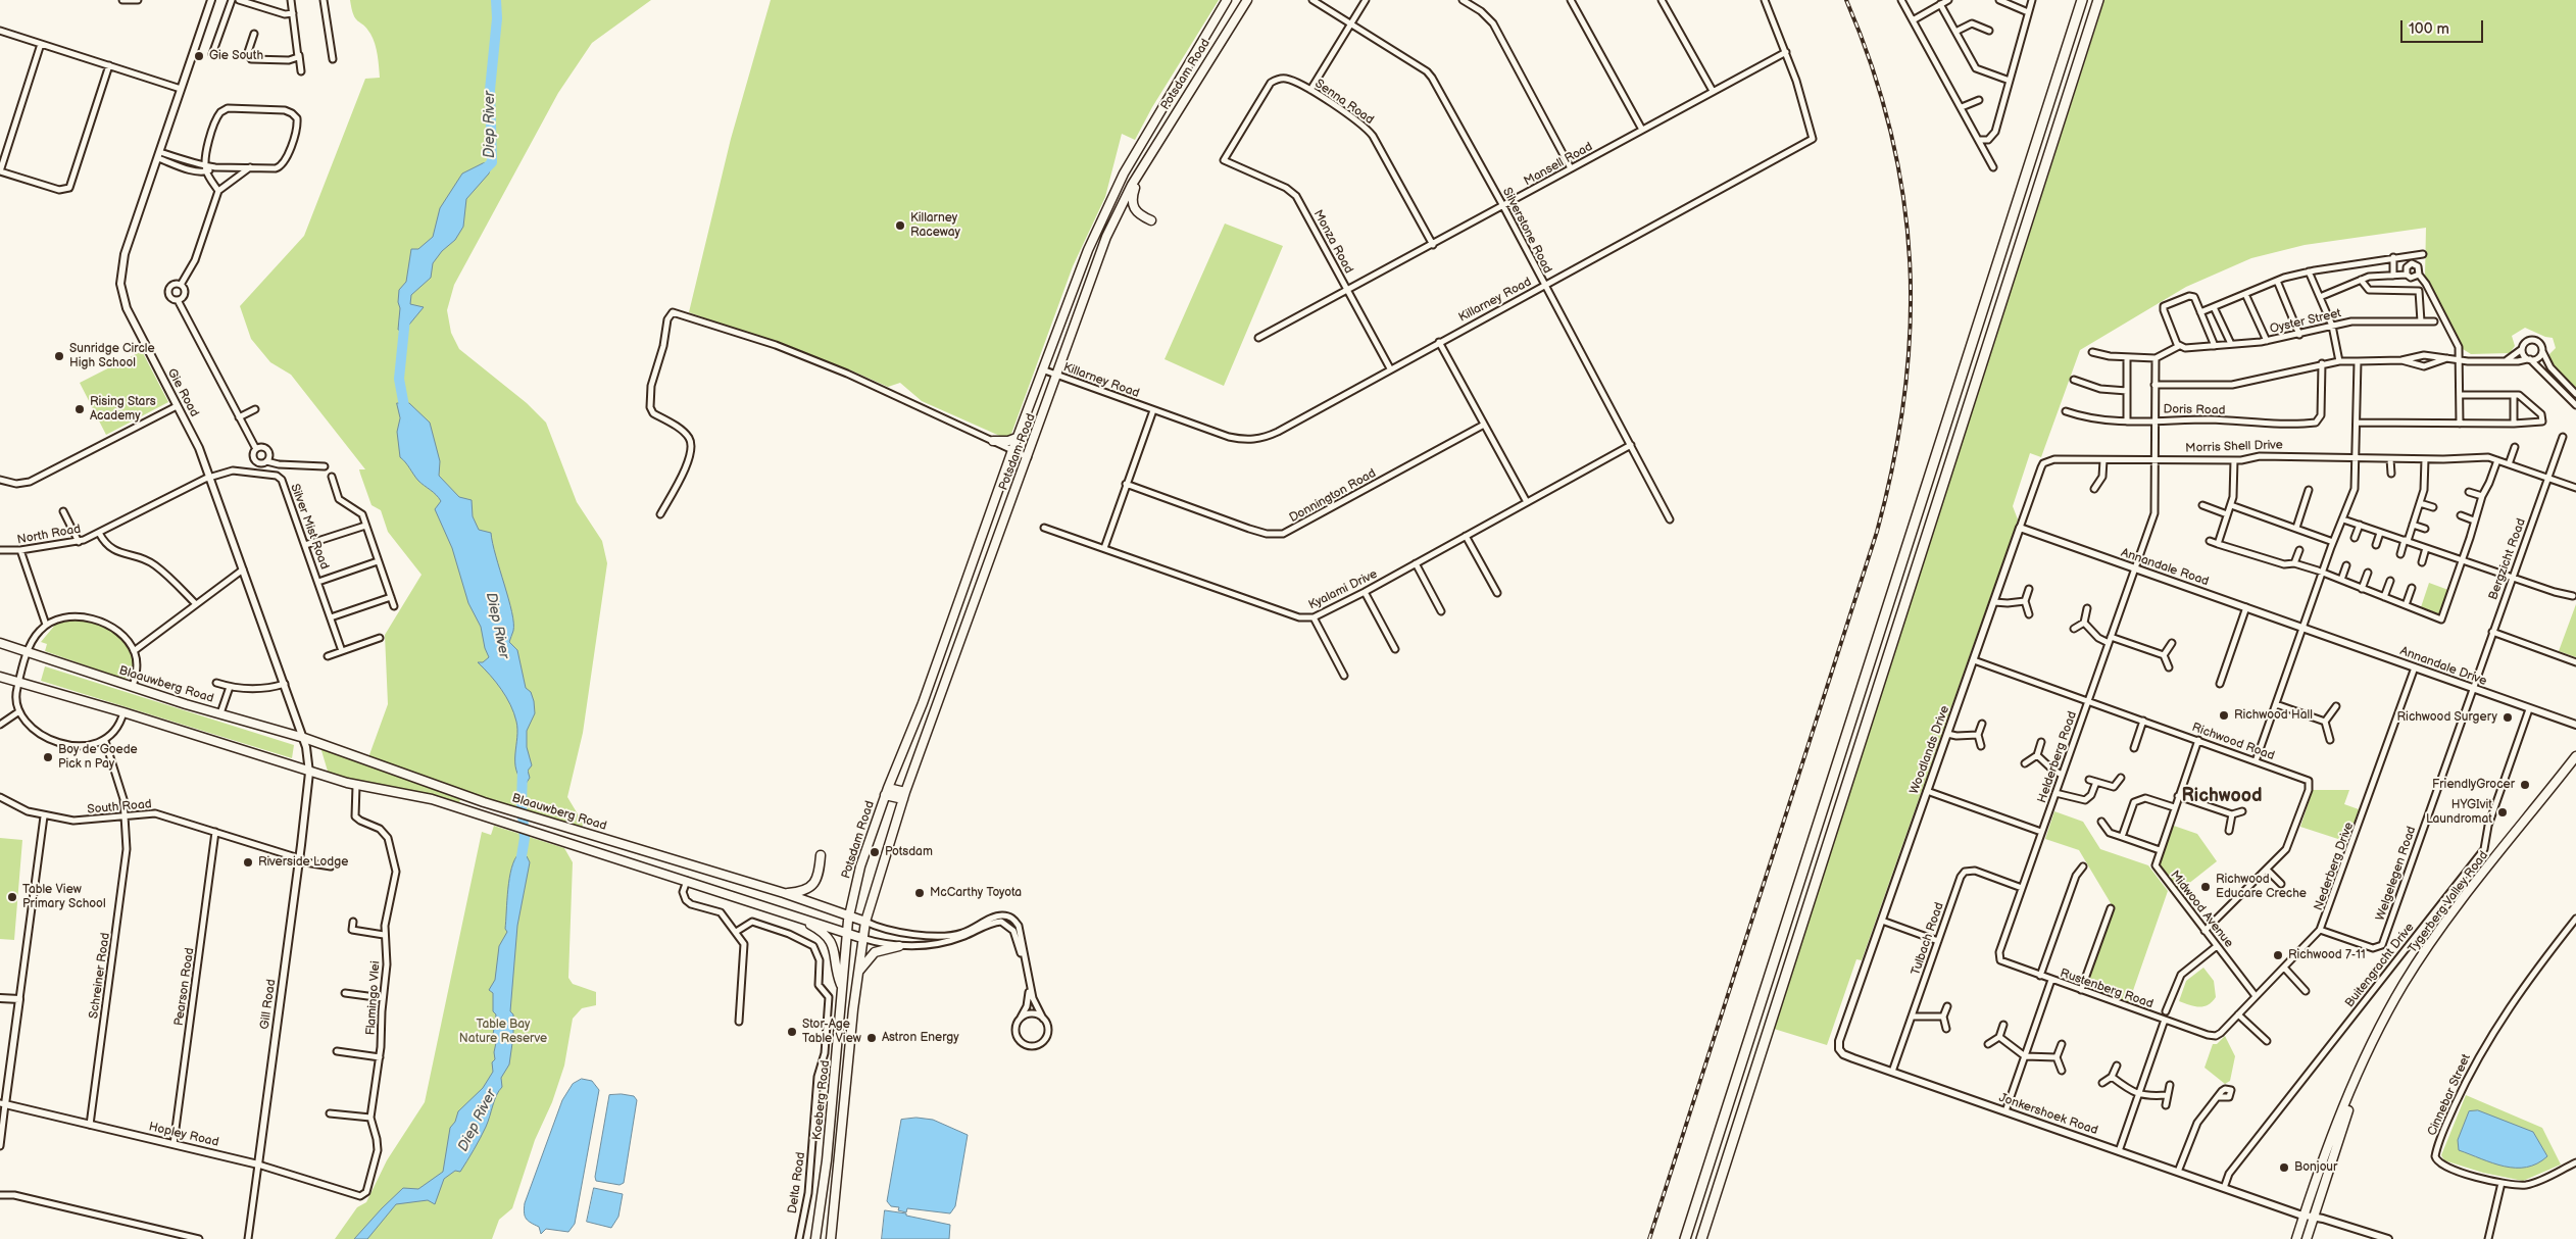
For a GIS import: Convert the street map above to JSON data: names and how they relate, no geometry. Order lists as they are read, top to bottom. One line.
{"streets":{"main road":["Potsdam Road","Blaauwberg Road","Tygerberg Valley Road","Koeberg Road"],"street":["Senna Road","Mansell Road","Silverstone Road","Monza Road","Killarney Road","Oyster Street","Gie Road","Doris Road","Morris Shell Drive","Donnington Road","Silver Mist Road","North Road","Bergzicht Road","Annandale Road","Kyalami Drive","Annandale Drive","Richwood Road","Woodlands Drive","Helderberg Road","South Road","Nederberg Drive","Welgelegen Road","Midwood Avenue","Tulbach Road","Buitengracht Drive","Schreiner Road","Pearson Road","Rustenberg Road","Flamingo Vlei","Gill Road","Cinnebar Street","Jonkershoek Road","Hopley Road","Delta Road"]},"crossings":[["Potsdam Road","Killarney Road"],["Potsdam Road","Blaauwberg Road"],["Potsdam Road","Koeberg Road"],["Senna Road","Mansell Road"],["Senna Road","Monza Road"],["Mansell Road","Silverstone Road"],["Mansell Road","Monza Road"],["Mansell Road","Killarney Road"],["Silverstone Road","Killarney Road"],["Silverstone Road","Kyalami Drive"],["Monza Road","Killarney Road"],["Gie Road","Silver Mist Road"],["Gie Road","Blaauwberg Road"],["Gie Road","Gill Road"],["Morris Shell Drive","Bergzicht Road"],["Morris Shell Drive","Woodlands Drive"],["Bergzicht Road","Annandale Drive"],["Bergzicht Road","Welgelegen Road"],["Annandale Road","Annandale Drive"],["Annandale Road","Woodlands Drive"],["Annandale Road","Helderberg Road"],["Annandale Drive","Nederberg Drive"],["Annandale Drive","Welgelegen Road"],["Annandale Drive","Buitengracht Drive"],["Blaauwberg Road","Flamingo Vlei"],["Blaauwberg Road","Gill Road"],["Blaauwberg Road","Koeberg Road"],["Richwood Road","Woodlands Drive"],["Richwood Road","Helderberg Road"],["Richwood Road","Midwood Avenue"],["Woodlands Drive","Jonkershoek Road"],["Helderberg Road","Tulbach Road"],["Helderberg Road","Rustenberg Road"],["South Road","Schreiner Road"],["South Road","Pearson Road"],["South Road","Gill Road"],["Nederberg Drive","Welgelegen Road"],["Nederberg Drive","Midwood Avenue"],["Nederberg Drive","Rustenberg Road"],["Tygerberg Valley Road","Jonkershoek Road"],["Tulbach Road","Jonkershoek Road"],["Buitengracht Drive","Jonkershoek Road"],["Schreiner Road","Hopley Road"],["Pearson Road","Hopley Road"],["Flamingo Vlei","Hopley Road"],["Gill Road","Hopley Road"]],"districts":["Richwood"],"water":["Diep River"],"parks":["Table Bay Nature Reserve"],"places":["Gie South","Killarney Raceway","Sunridge Circle High School","Rising Stars Academy","Richwood Hall","Richwood Surgery","Boy de Goede Pick n Pay","FriendlyGrocer","HYGIvit Laundromat","Potsdam","Riverside Lodge","Richwood Educare Creche","McCarthy Toyota","Table View Primary School","Richwood 7-11","Stor-Age Table View","Astron Energy","Bonjour"],"scale_bar":"100 m"}
